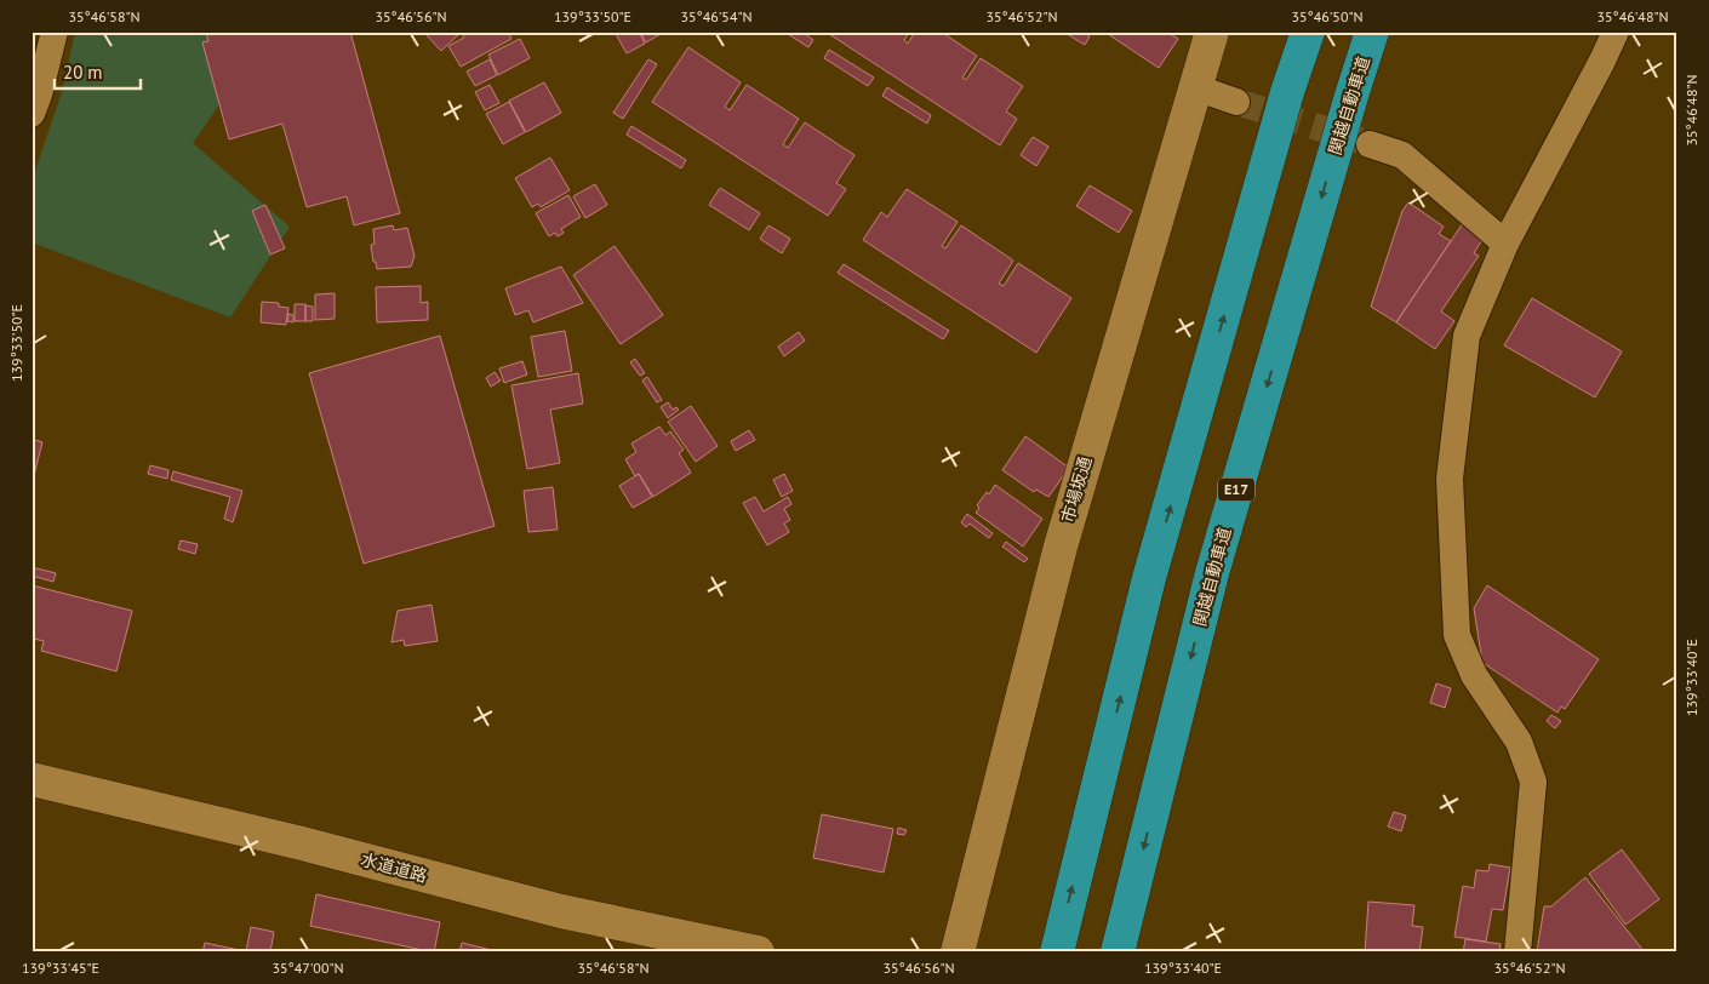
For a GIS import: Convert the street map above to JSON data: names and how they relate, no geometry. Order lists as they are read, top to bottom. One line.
{"streets":{"highway":["関越自動車道","E17"],"street":["市場坂通","水道道路"]},"scale_bar":"20 m","coordinates":["35°46'58\"N","35°46'56\"N","139°33'50\"E","35°46'54\"N","35°46'52\"N","35°46'50\"N","35°46'48\"N","139°33'40\"E","139°33'45\"E","35°47'00\"N"]}
